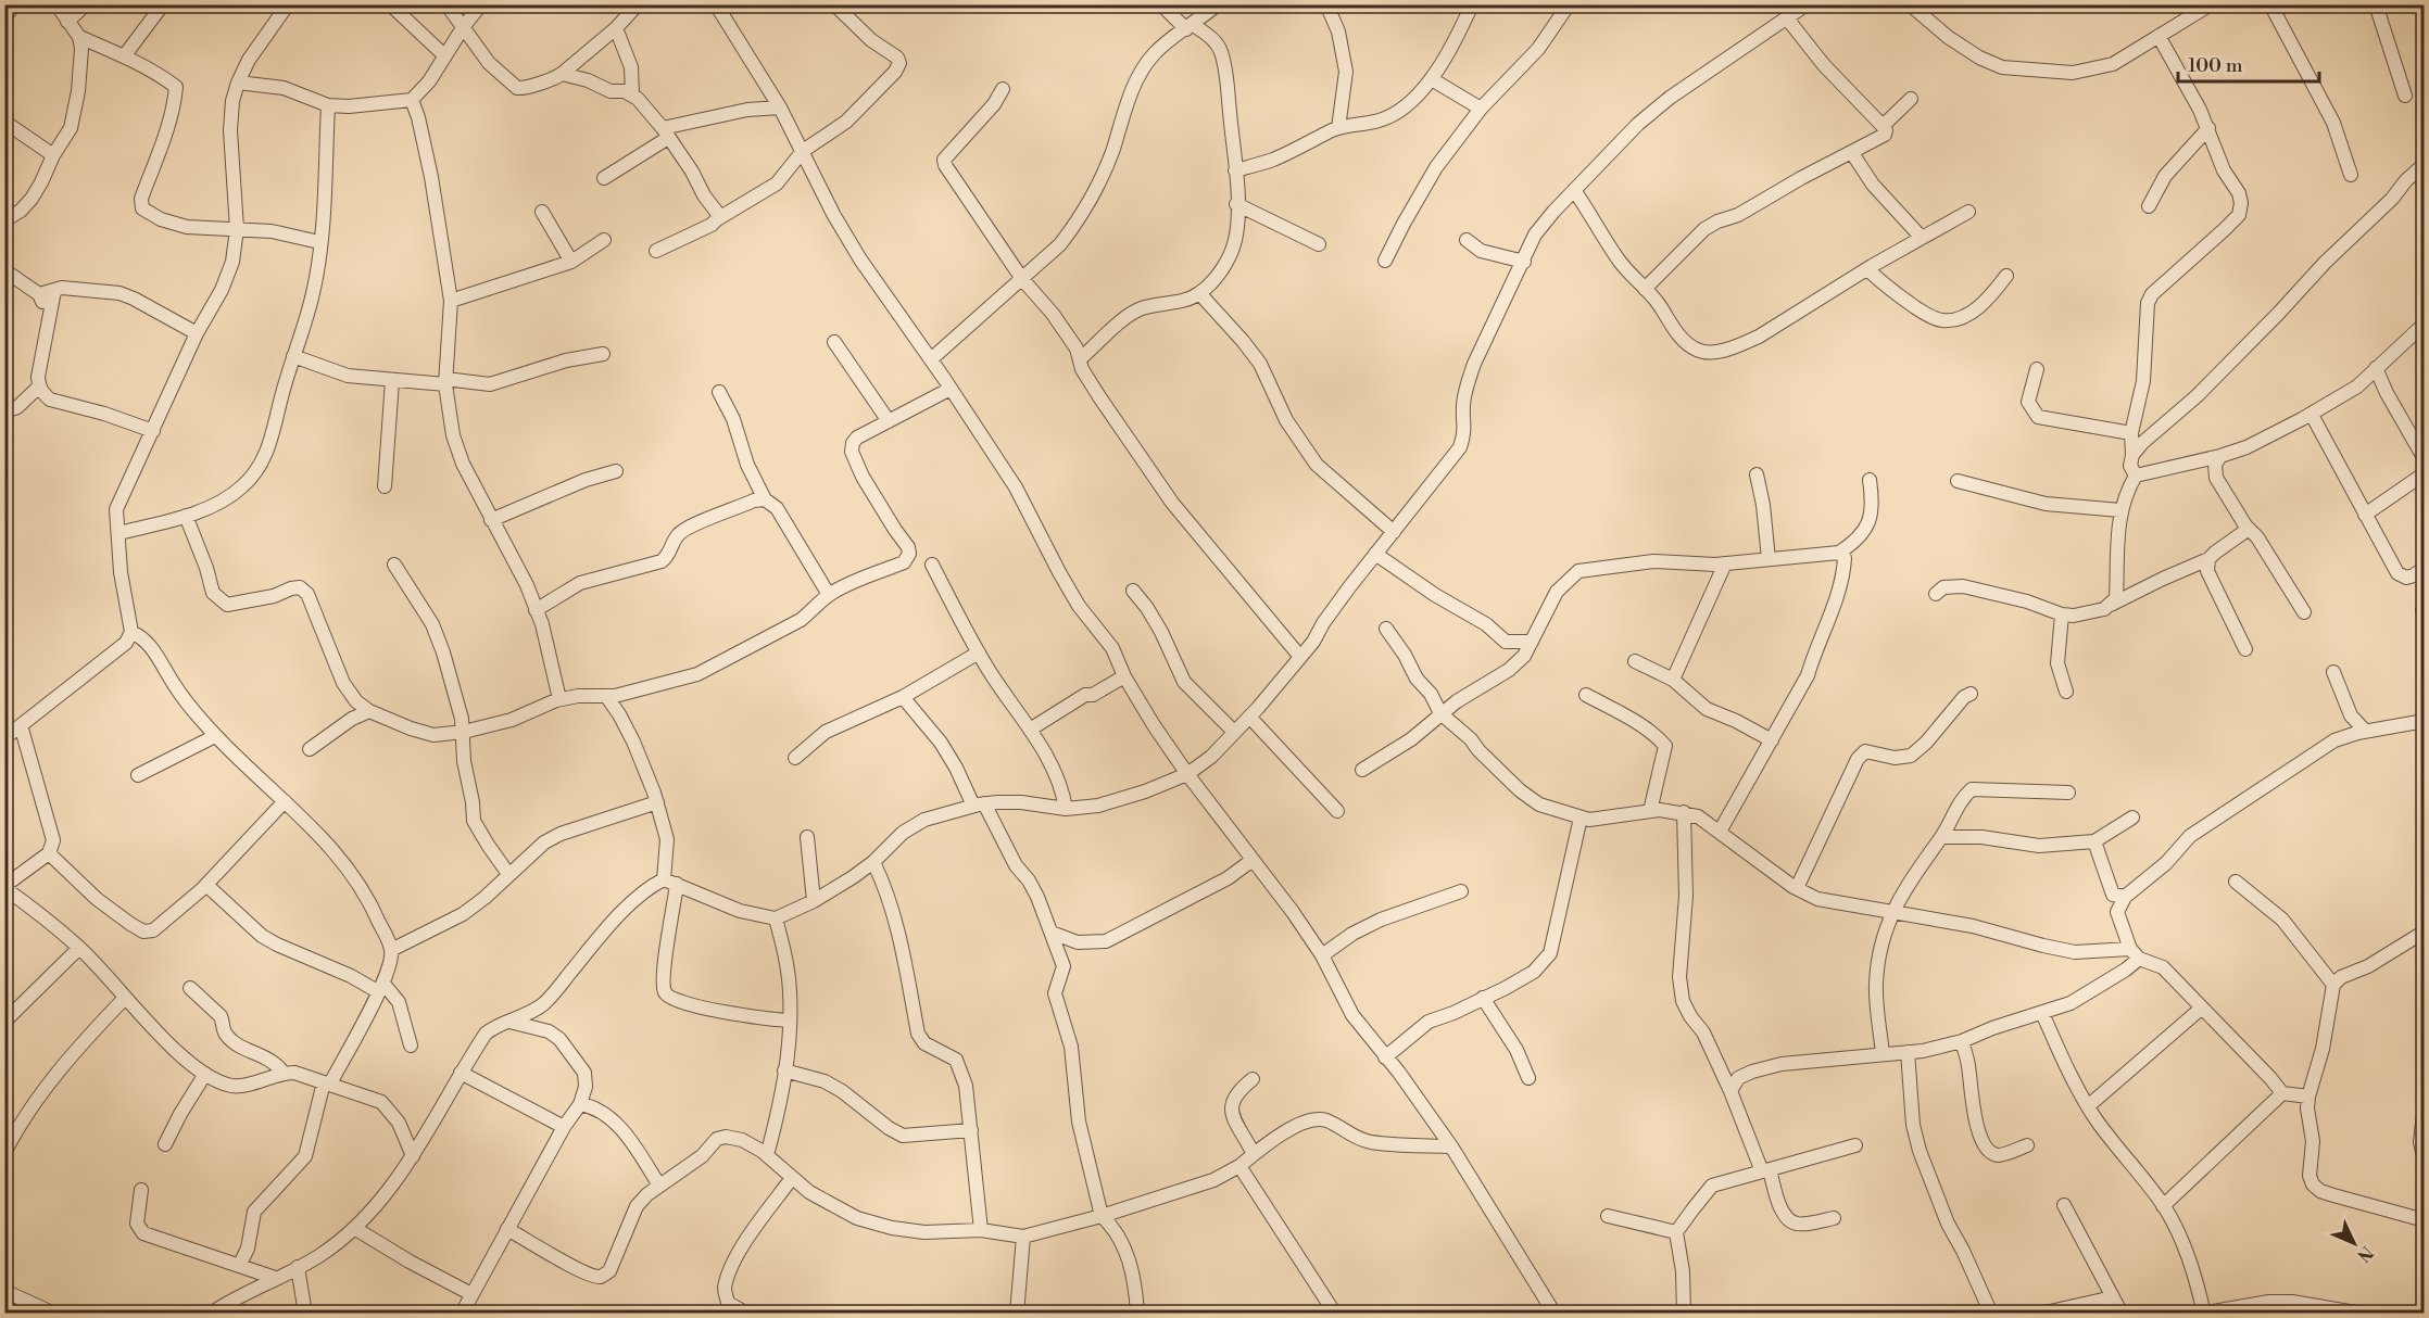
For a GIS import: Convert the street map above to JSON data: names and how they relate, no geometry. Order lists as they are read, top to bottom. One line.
{"scale_bar":"100 m","north":"bottom right"}
